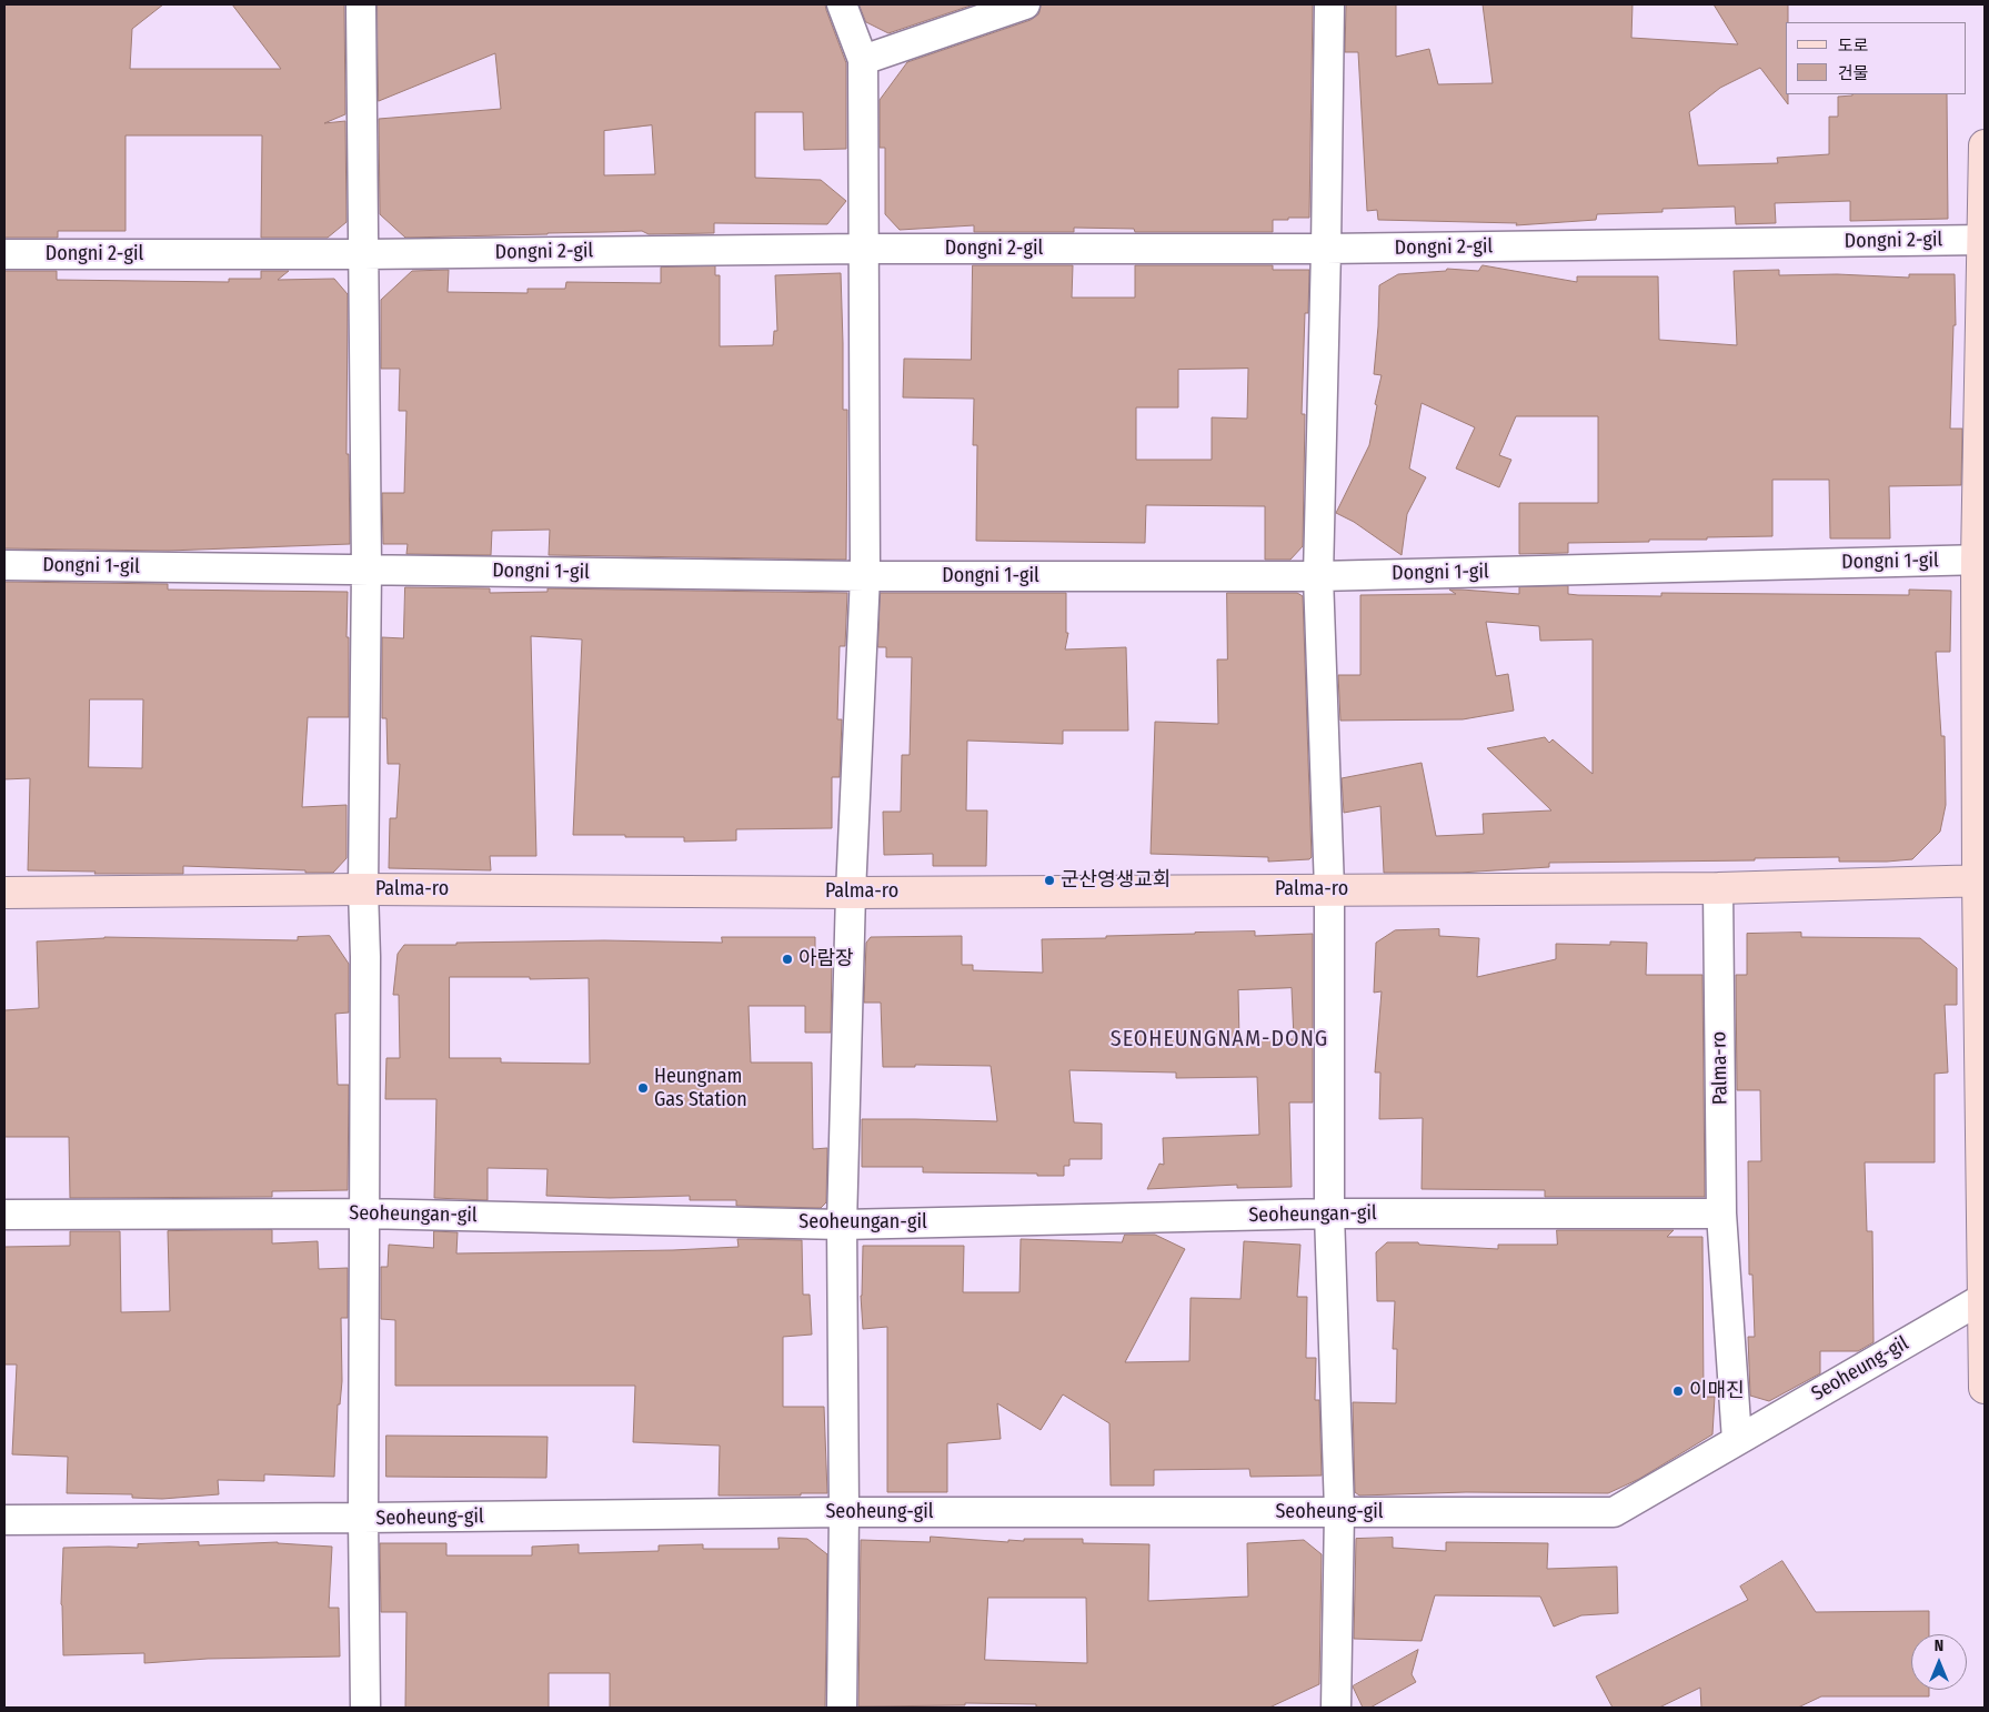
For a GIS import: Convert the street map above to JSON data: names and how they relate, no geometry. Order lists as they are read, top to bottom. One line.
{"streets":{"street":["Dongni 2-gil","Dongni 1-gil","Palma-ro","Seoheungan-gil","Seoheung-gil"]},"crossings":[["Palma-ro","Seoheungan-gil"]],"districts":["SEOHEUNGNAM-DONG"],"places":["군산영생교회","아람장","Heungnam Gas Station","이매진"],"legend":["도로","건물"],"north":"top"}
